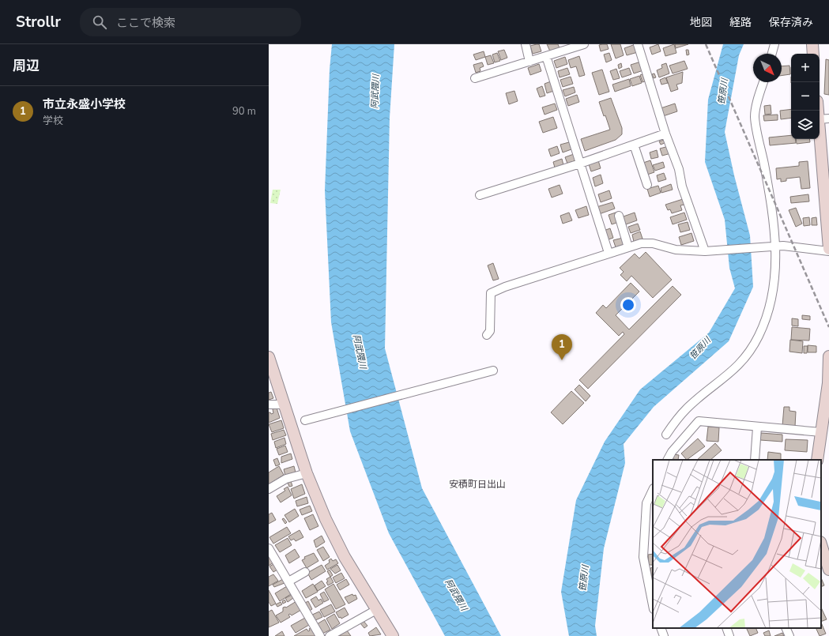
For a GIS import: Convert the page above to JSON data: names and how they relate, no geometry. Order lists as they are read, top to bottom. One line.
{"districts":["安積町日出山"],"water":["阿武隈川","笹原川"],"north":"bottom right","page":{"header":"Strollr","search":"ここで検索","nav":["地図","経路","保存済み"],"heading":"周辺","map_buttons":["+","−"],"list":[{"mark":"1","name":"市立永盛小学校","note":"学校","value":"90 m"}],"pins":"1"}}
